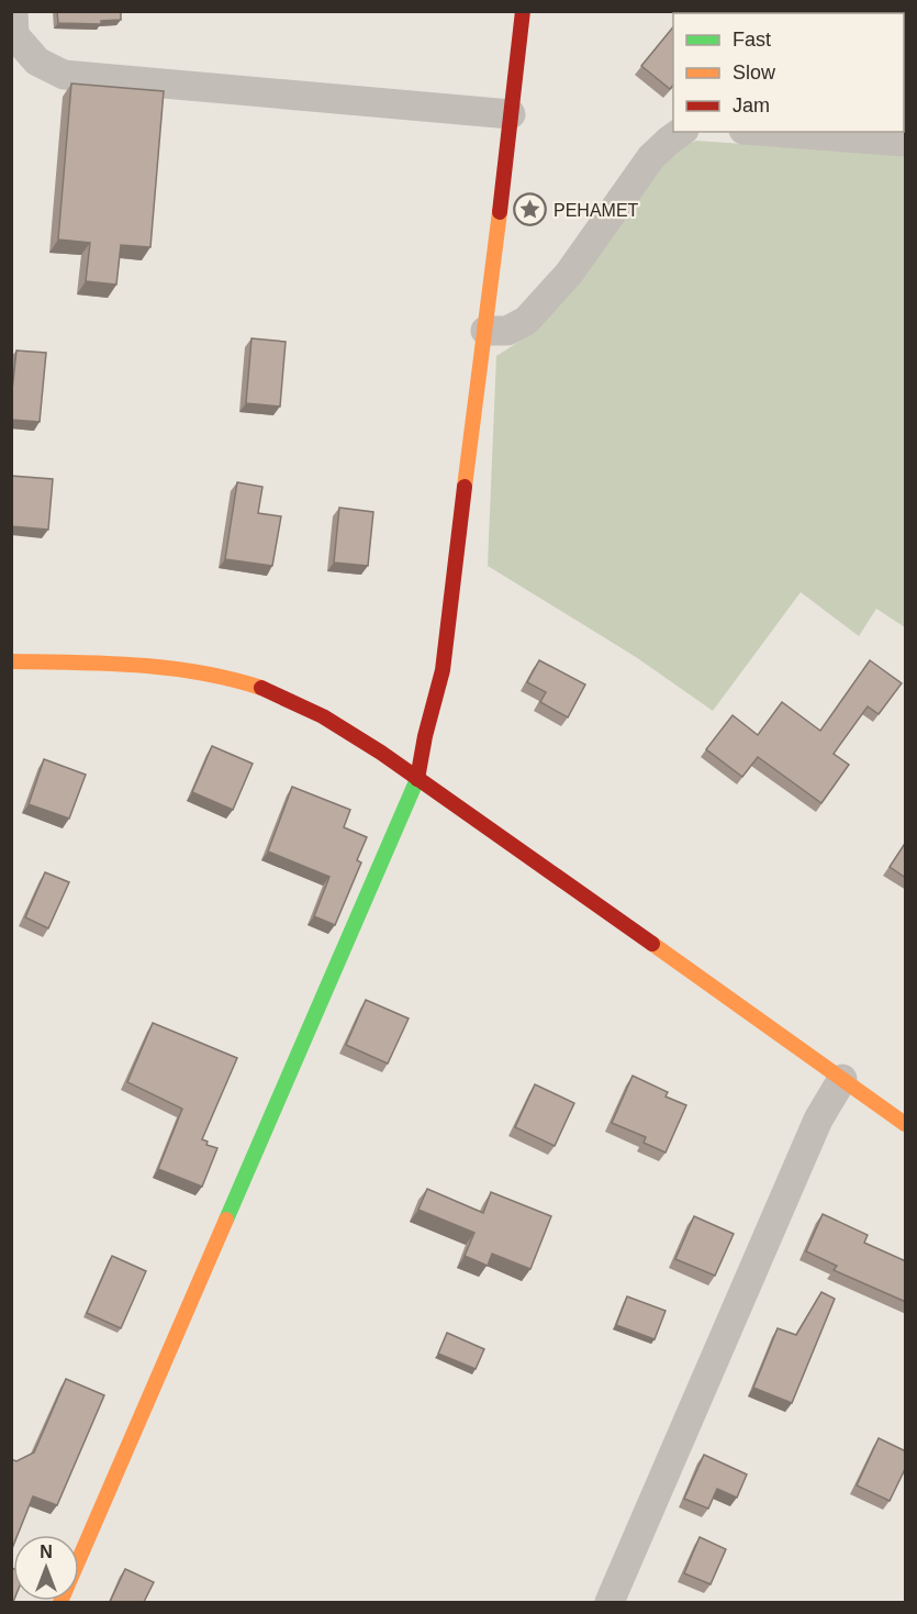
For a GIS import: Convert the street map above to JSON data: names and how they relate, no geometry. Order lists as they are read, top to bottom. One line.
{"places":{"place":["PEHAMET"]},"legend":["Fast","Slow","Jam"],"north":"top"}
